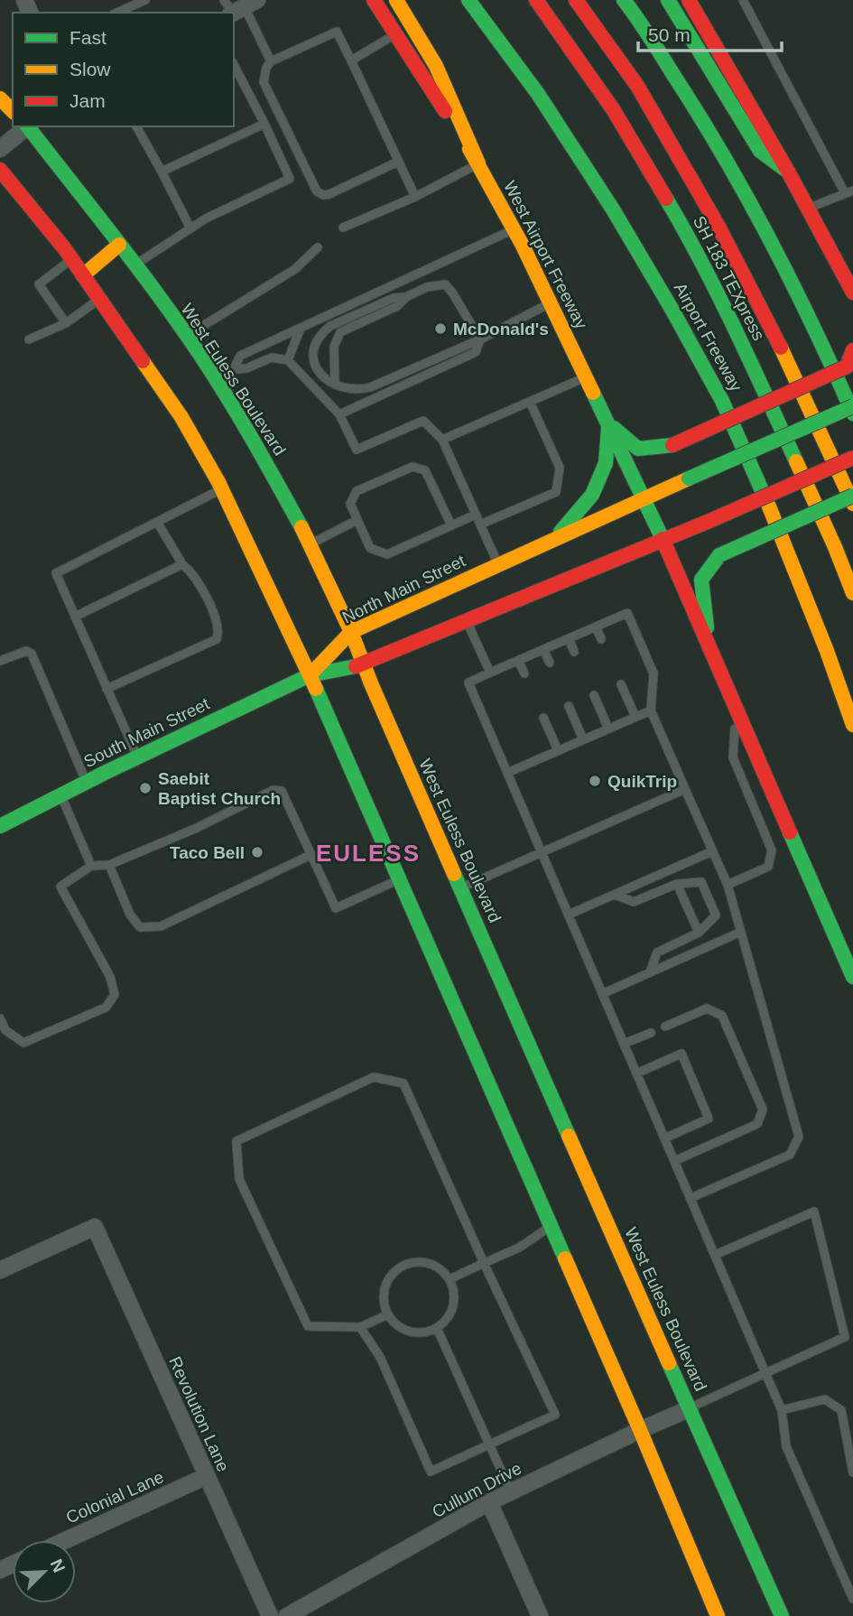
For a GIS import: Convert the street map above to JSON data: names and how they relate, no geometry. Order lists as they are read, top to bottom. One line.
{"streets":{"main road":["West Airport Freeway","SH 183 TEXpress","Airport Freeway","West Euless Boulevard","North Main Street","South Main Street"],"street":["Revolution Lane","Cullum Drive","Colonial Lane"]},"crossings":[["West Airport Freeway","North Main Street"],["West Euless Boulevard","North Main Street"],["West Euless Boulevard","Cullum Drive"],["North Main Street","South Main Street"],["Revolution Lane","Colonial Lane"]],"districts":["EULESS"],"places":["McDonald's","QuikTrip","Saebit Baptist Church","Taco Bell"],"legend":["Fast","Slow","Jam"],"scale_bar":"50 m","north":"top right"}
